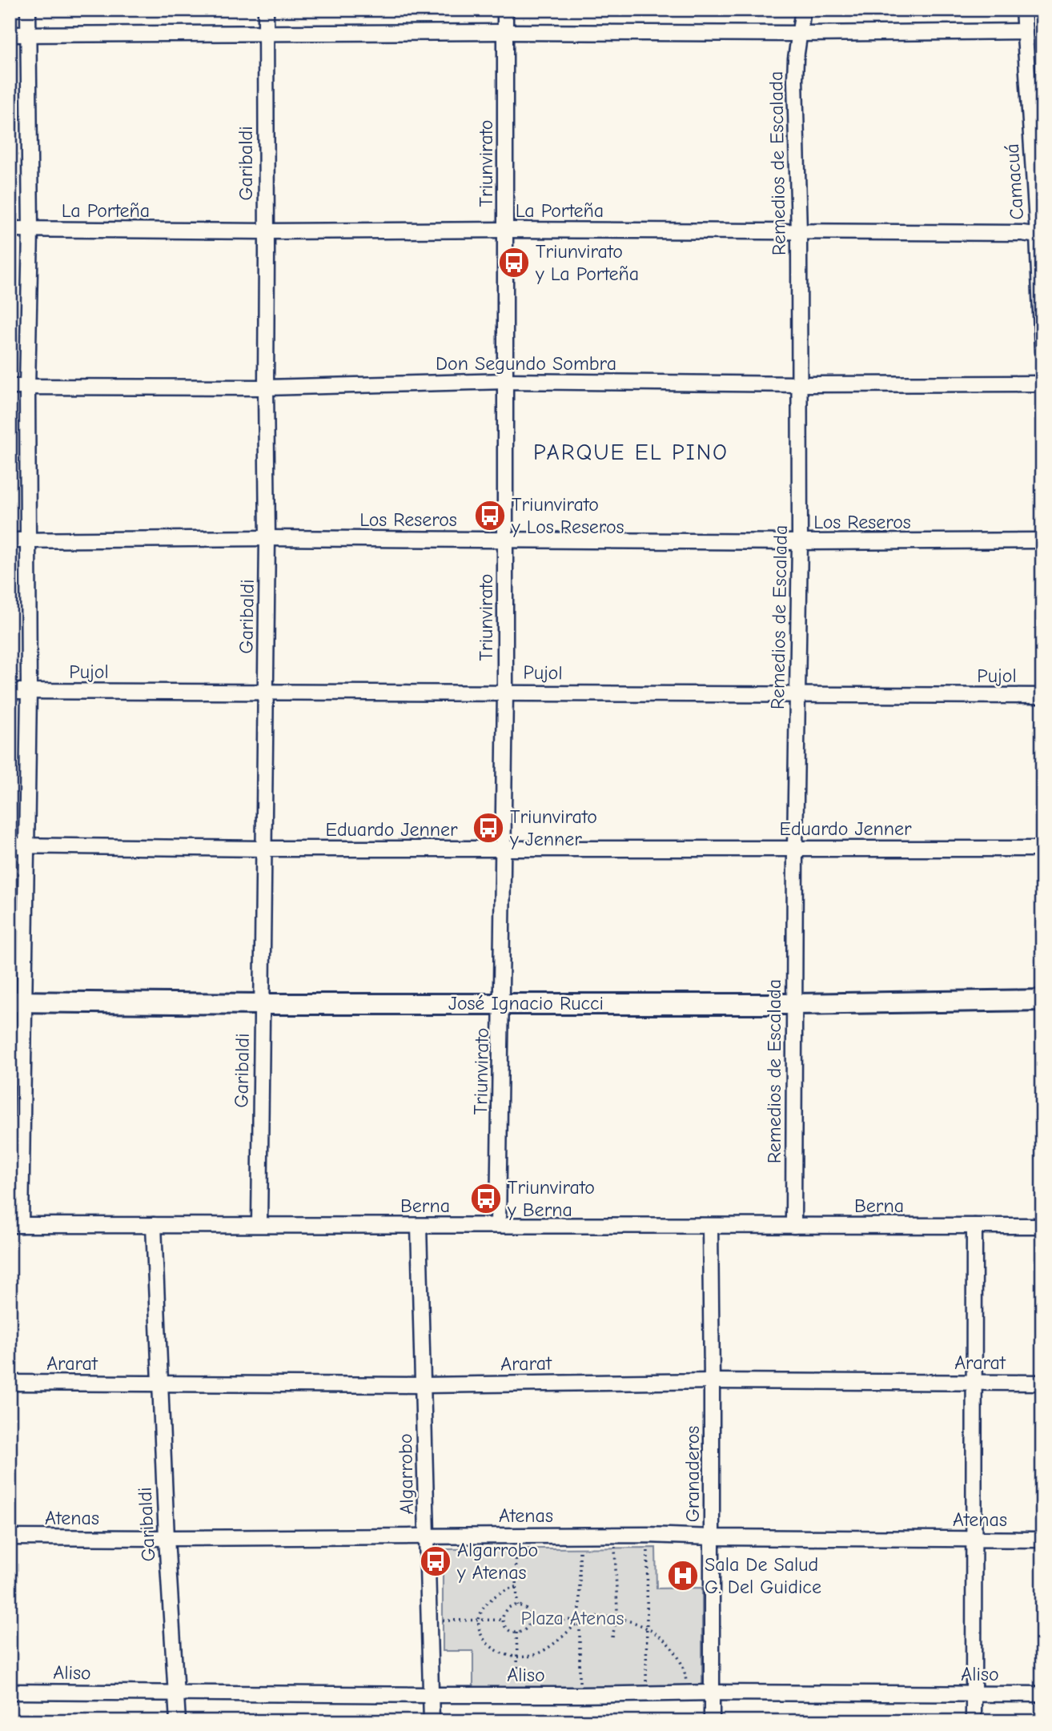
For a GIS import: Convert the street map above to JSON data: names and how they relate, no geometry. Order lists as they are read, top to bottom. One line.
{"streets":{"street":["Garibaldi","Triunvirato","Remedios de Escalada","Camacuá","La Porteña","Don Segundo Sombra","Los Reseros","Pujol","Eduardo Jenner","José Ignacio Rucci","Berna","Ararat","Algarrobo","Granaderos","Atenas","Aliso"]},"crossings":[["Garibaldi","La Porteña"],["Garibaldi","Don Segundo Sombra"],["Garibaldi","Los Reseros"],["Garibaldi","Pujol"],["Garibaldi","Eduardo Jenner"],["Garibaldi","José Ignacio Rucci"],["Garibaldi","Berna"],["Garibaldi","Ararat"],["Garibaldi","Atenas"],["Garibaldi","Aliso"],["Triunvirato","La Porteña"],["Triunvirato","Don Segundo Sombra"],["Triunvirato","Los Reseros"],["Triunvirato","Pujol"],["Triunvirato","Eduardo Jenner"],["Triunvirato","José Ignacio Rucci"],["Triunvirato","Berna"],["Remedios de Escalada","La Porteña"],["Remedios de Escalada","Don Segundo Sombra"],["Remedios de Escalada","Los Reseros"],["Remedios de Escalada","Pujol"],["Remedios de Escalada","Eduardo Jenner"],["Remedios de Escalada","José Ignacio Rucci"],["Remedios de Escalada","Berna"],["Camacuá","La Porteña"],["Berna","Algarrobo"],["Berna","Granaderos"],["Ararat","Algarrobo"],["Ararat","Granaderos"],["Algarrobo","Atenas"],["Algarrobo","Aliso"],["Granaderos","Atenas"],["Granaderos","Aliso"]],"districts":["PARQUE EL PINO"],"parks":["Plaza Atenas"],"places":{"bus stop":["Triunvirato y La Porteña","Triunvirato y Los Reseros","Triunvirato y Jenner","Triunvirato y Berna","Algarrobo y Atenas"],"hospital":["Sala De Salud G. Del Guidice"]}}
